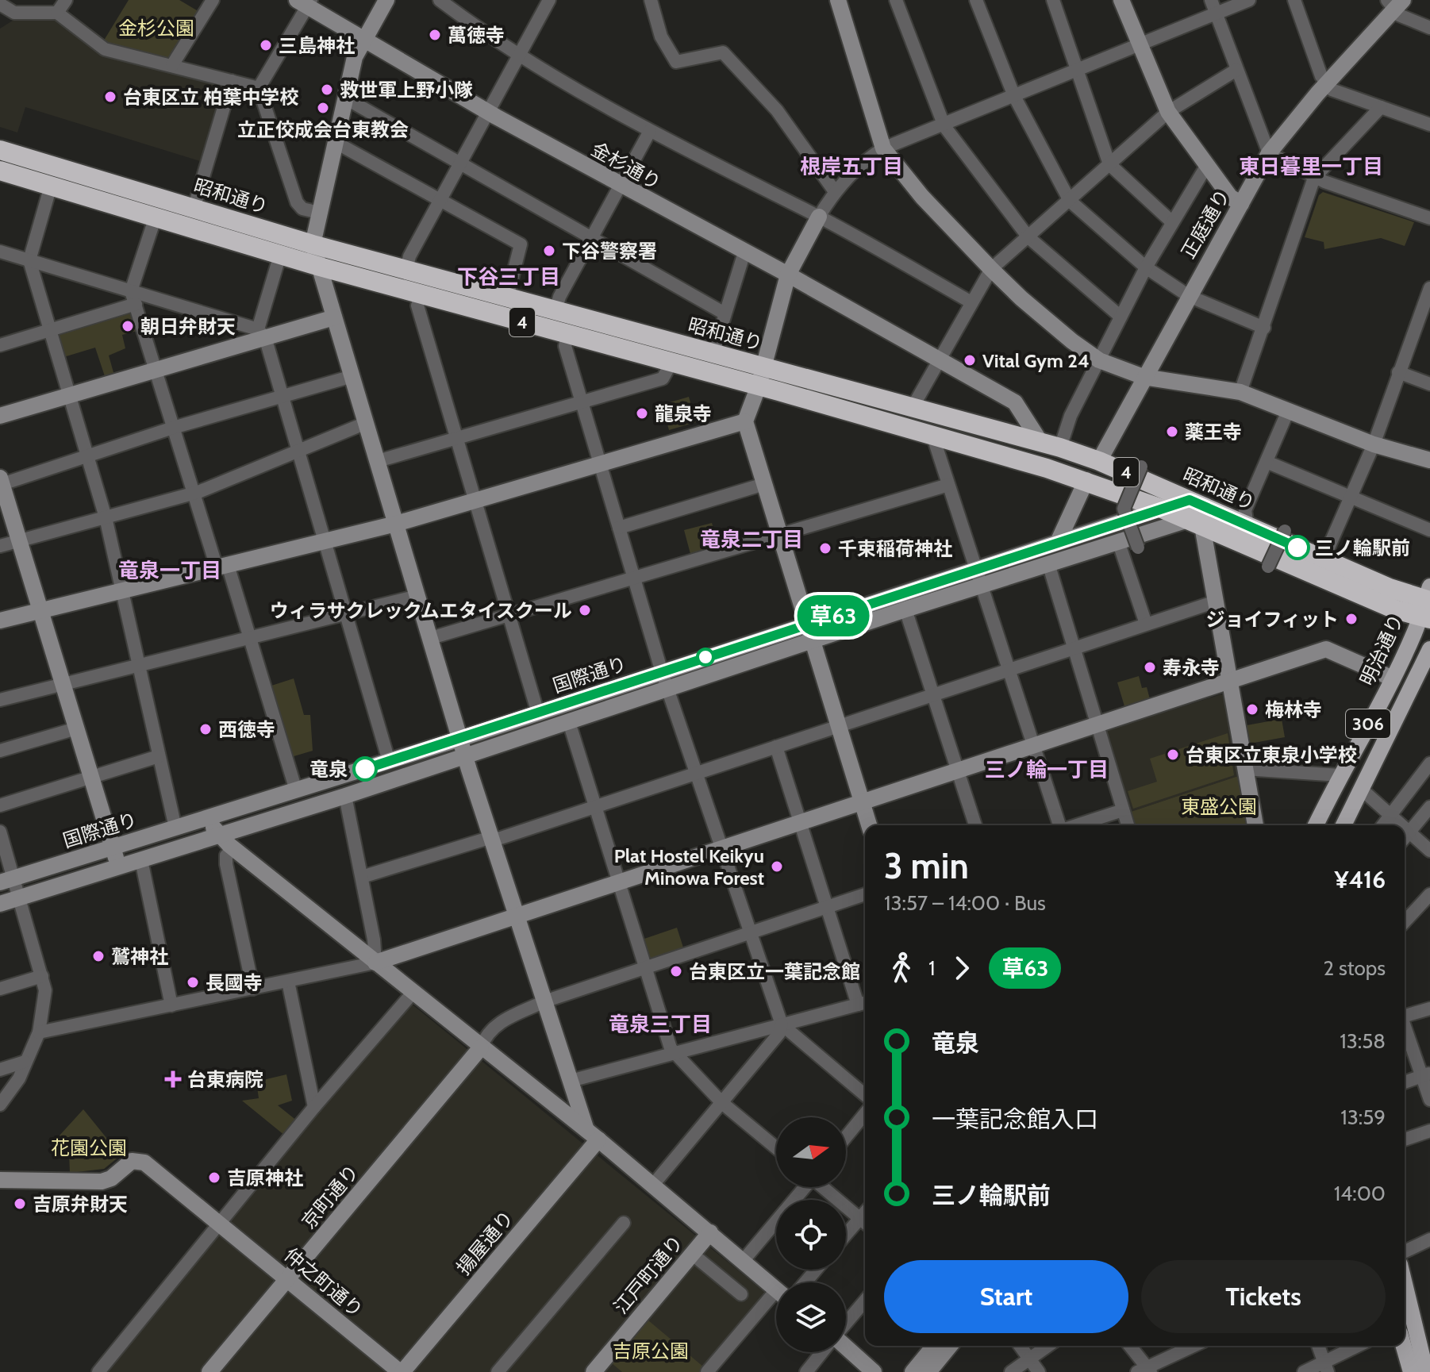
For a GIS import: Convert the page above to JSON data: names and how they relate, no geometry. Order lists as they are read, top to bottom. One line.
{"streets":{"highway":["昭和通り","4"],"main road":["明治通り","306"],"street":["金杉通り","正庭通り","国際通り","京町通り","揚屋通り","江戸町通り","仲之町通り"]},"crossings":[["金杉通り","昭和通り"],["昭和通り","正庭通り"],["昭和通り","明治通り"],["昭和通り","国際通り"],["京町通り","仲之町通り"],["揚屋通り","仲之町通り"]],"districts":["根岸五丁目","東日暮里一丁目","下谷三丁目","竜泉二丁目","竜泉一丁目","三ノ輪一丁目","竜泉三丁目"],"parks":["金杉公園","東盛公園","花園公園","吉原公園"],"places":{"other":["萬徳寺","三島神社","救世軍上野小隊","台東区立 柏葉中学校","立正佼成会台東教会","下谷警察署","朝日弁財天","Vital Gym 24","龍泉寺","薬王寺","三ノ輪駅前","千束稲荷神社","ウィラサクレックムエタイスクール","ジョイフィット","寿永寺","梅林寺","西徳寺","台東区立東泉小学校","竜泉","Plat Hostel Keikyu Minowa Forest","鷲神社","台東区立一葉記念館","長國寺","吉原神社","吉原弁財天"],"health":["台東病院"]},"lines":["bus line 草63"],"north":"right","page":{"on_map":"草63","heading":["3 min","13:57 – 14:00 · Bus","¥416"],"legs":["1","草63","2 stops"],"list":[{"name":"竜泉","value":"13:58"},{"name":"一葉記念館入口","value":"13:59"},{"name":"三ノ輪駅前","value":"14:00"}],"buttons":["Start","Tickets"]}}
